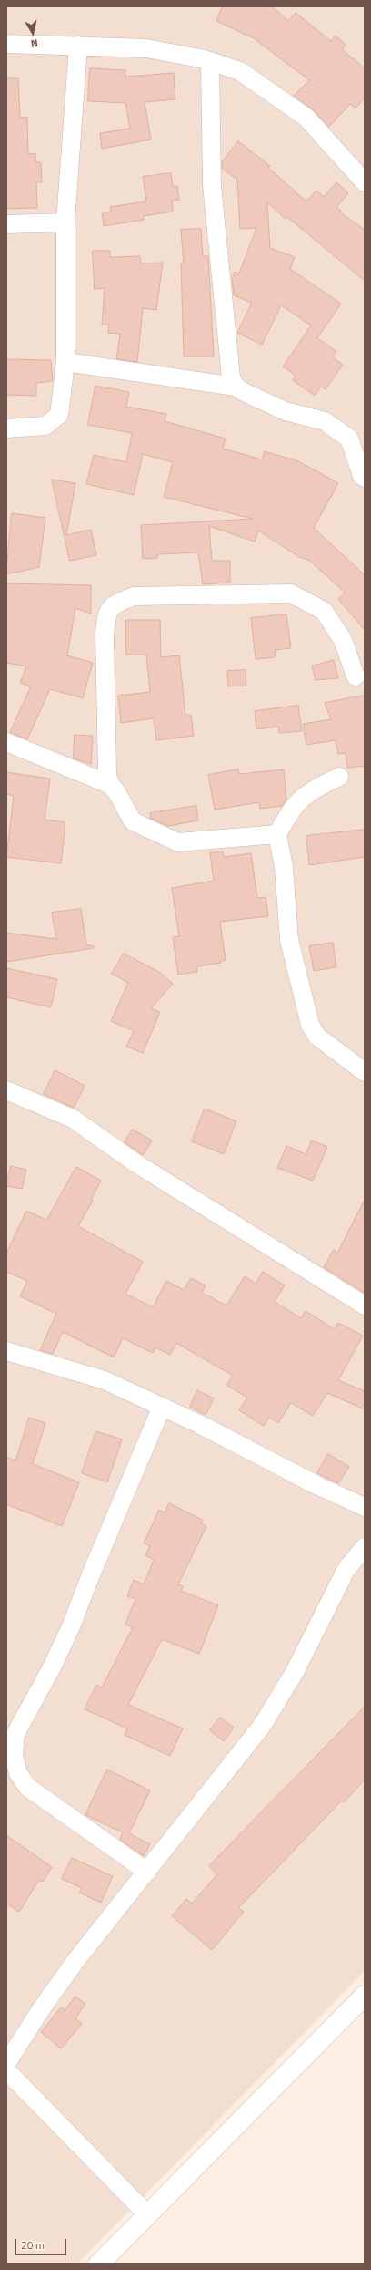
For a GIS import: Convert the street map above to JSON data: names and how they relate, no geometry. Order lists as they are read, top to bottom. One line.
{"scale_bar":"20 m","north":"bottom"}
